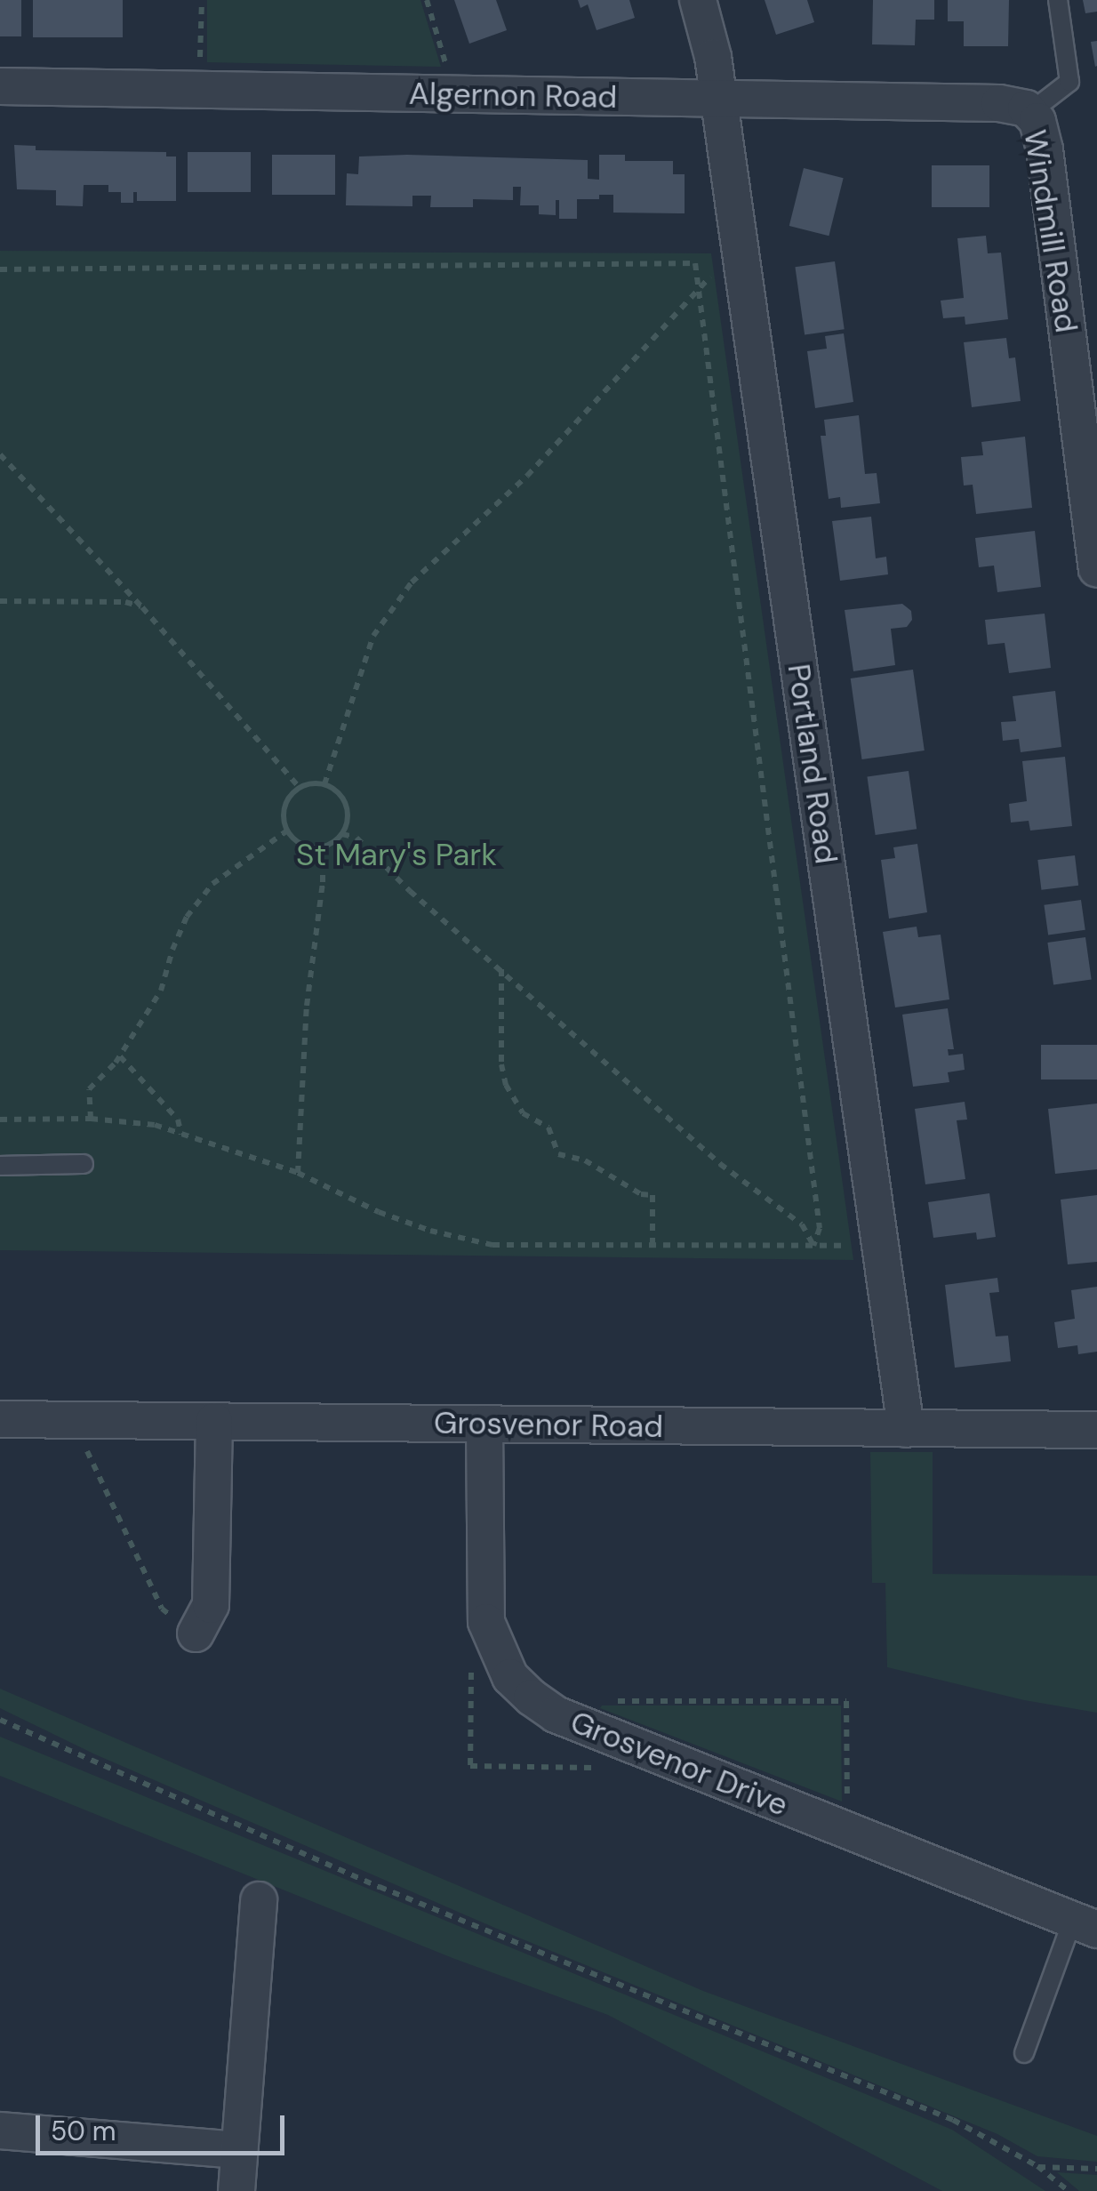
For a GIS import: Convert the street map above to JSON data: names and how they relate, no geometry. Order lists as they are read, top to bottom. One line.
{"streets":{"street":["Algernon Road","Windmill Road","Portland Road","Grosvenor Road","Grosvenor Drive"]},"crossings":[["Algernon Road","Windmill Road"],["Algernon Road","Portland Road"],["Portland Road","Grosvenor Road"],["Grosvenor Road","Grosvenor Drive"]],"parks":["St Mary's Park"],"scale_bar":"50 m"}
